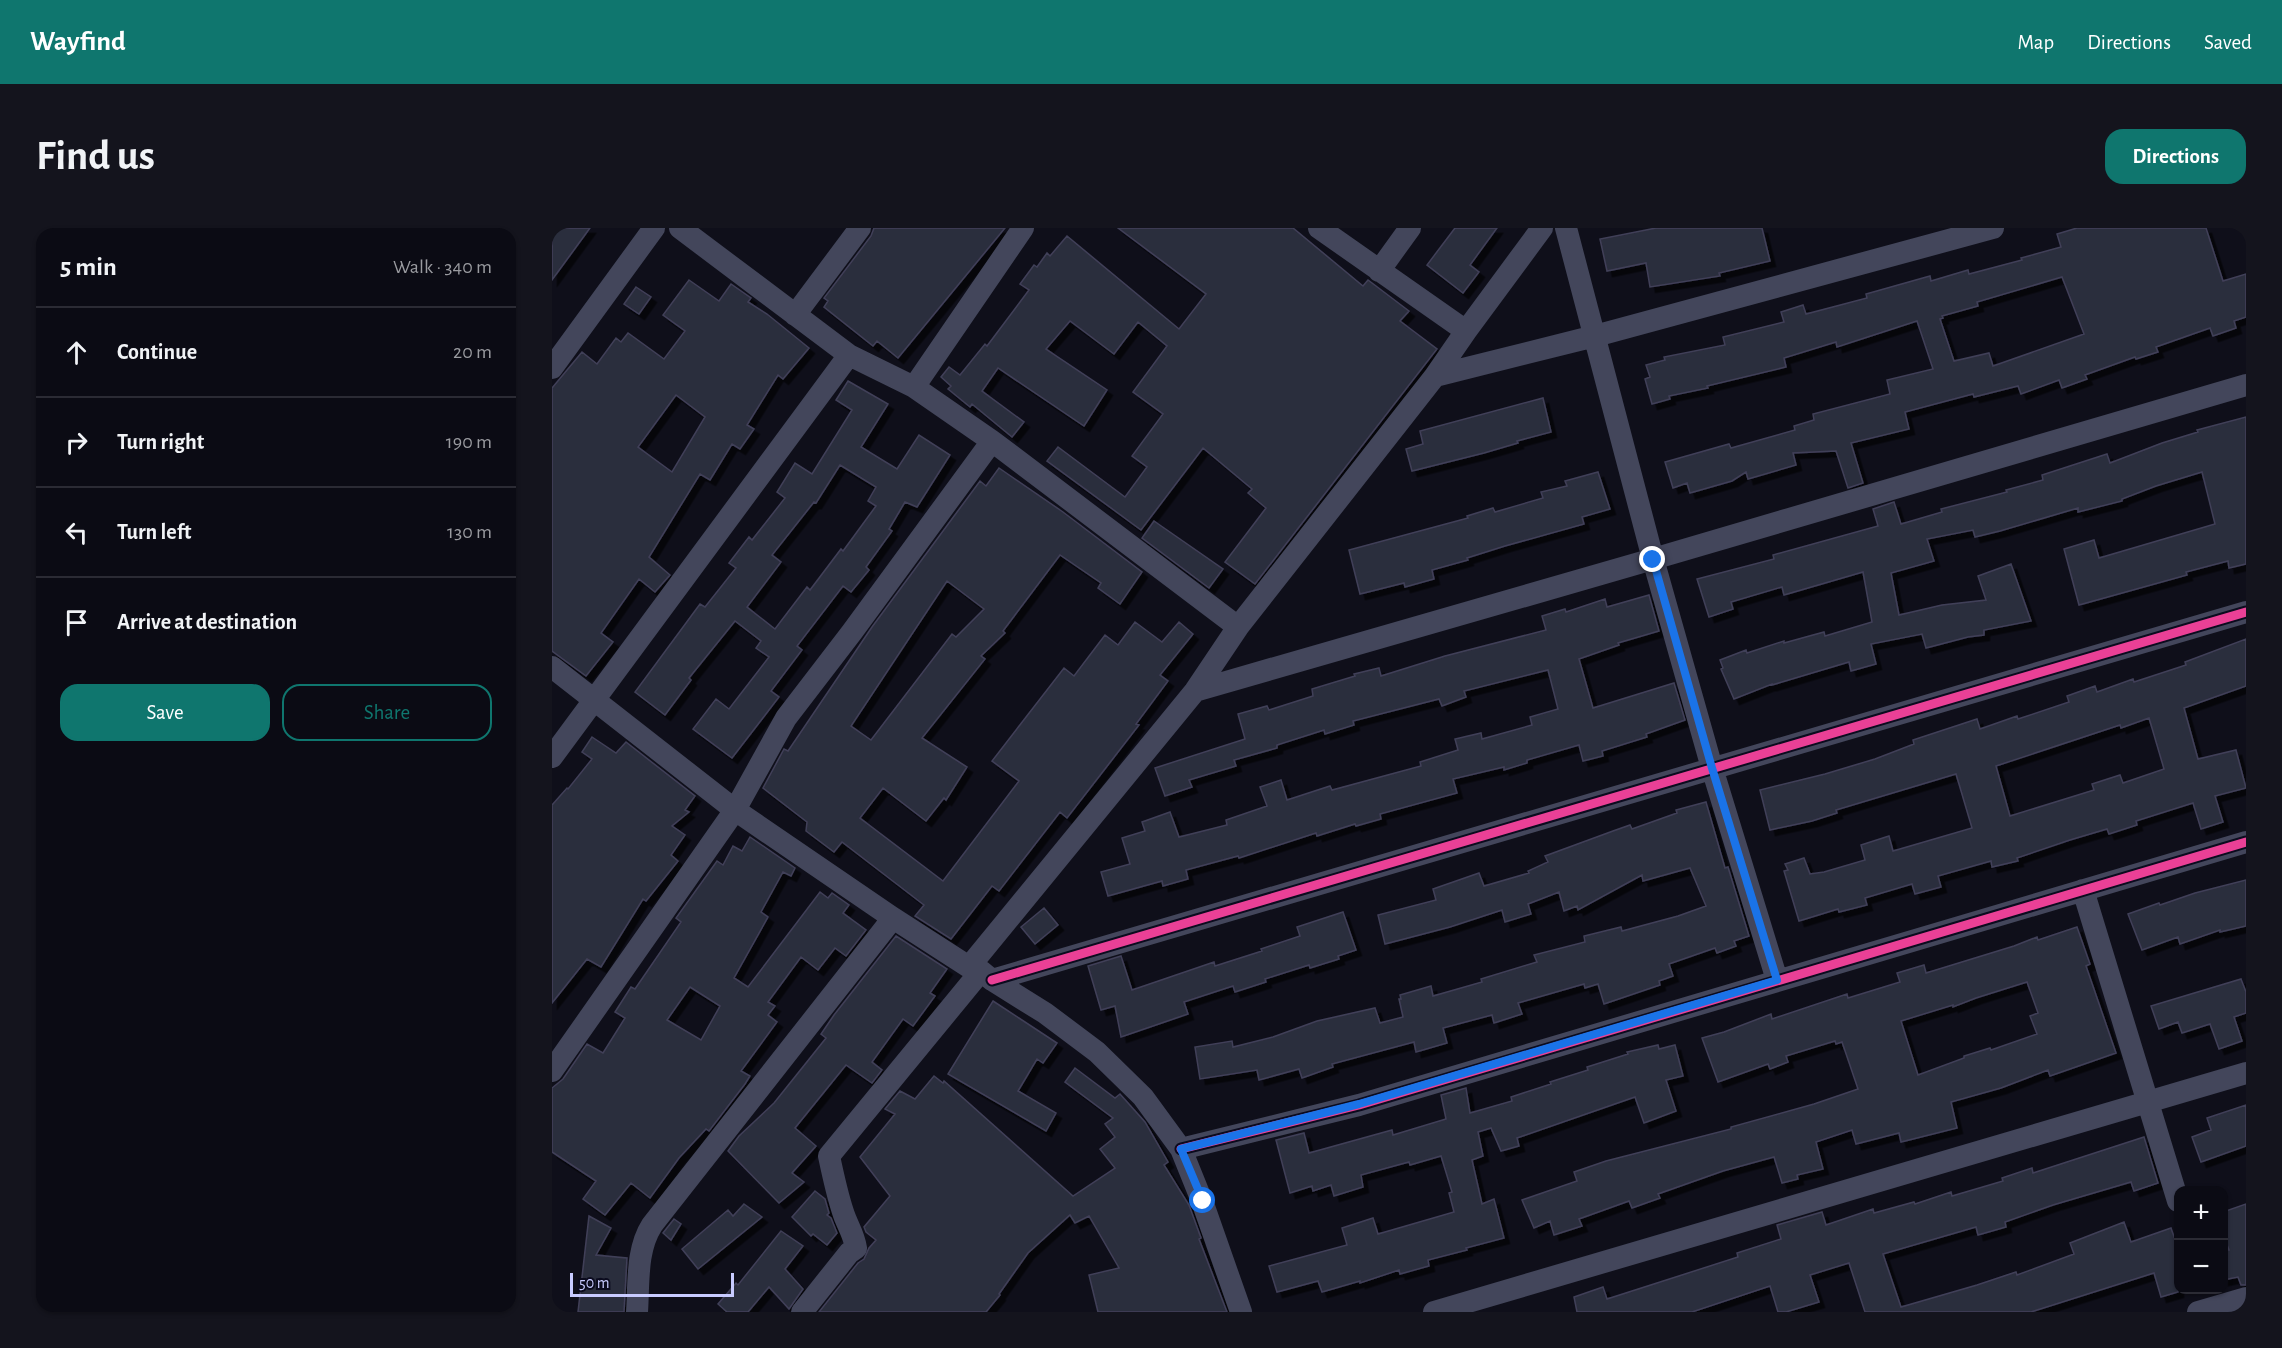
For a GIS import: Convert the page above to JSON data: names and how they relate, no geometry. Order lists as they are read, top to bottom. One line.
{"scale_bar":"50 m","page":{"header":"Wayfind","nav":["Map","Directions","Saved"],"buttons":["Directions",["Save","Share"]],"title":"Find us","heading":["5 min","Walk · 340 m"],"list":[["Continue","20 m"],["Turn right","190 m"],["Turn left","130 m"],"Arrive at destination"],"map_buttons":["+","−"],"scale":"50 m"}}
